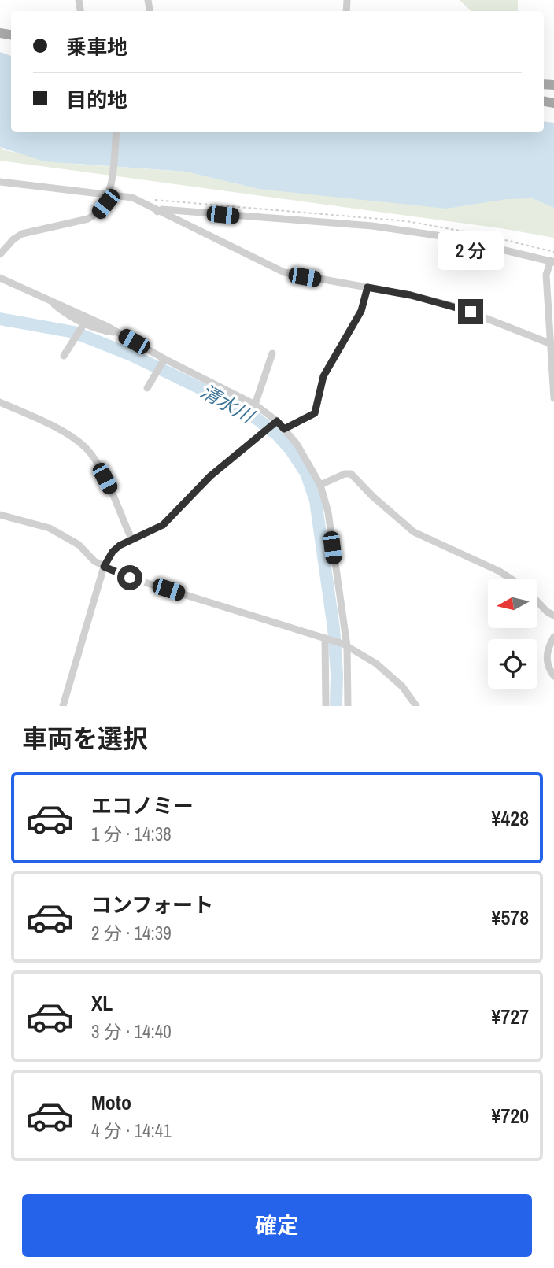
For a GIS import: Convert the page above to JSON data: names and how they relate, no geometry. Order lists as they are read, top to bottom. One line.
{"water":["清水川"],"north":"left","page":{"banner":["乗車地","目的地"],"bubble":"2 分","heading":"車両を選択","list":[{"name":"エコノミー","note":"1 分 · 14:38","value":"¥428"},{"name":"コンフォート","note":"2 分 · 14:39","value":"¥578"},{"name":"XL","note":"3 分 · 14:40","value":"¥727"},{"name":"Moto","note":"4 分 · 14:41","value":"¥720"}],"buttons":"確定"}}
